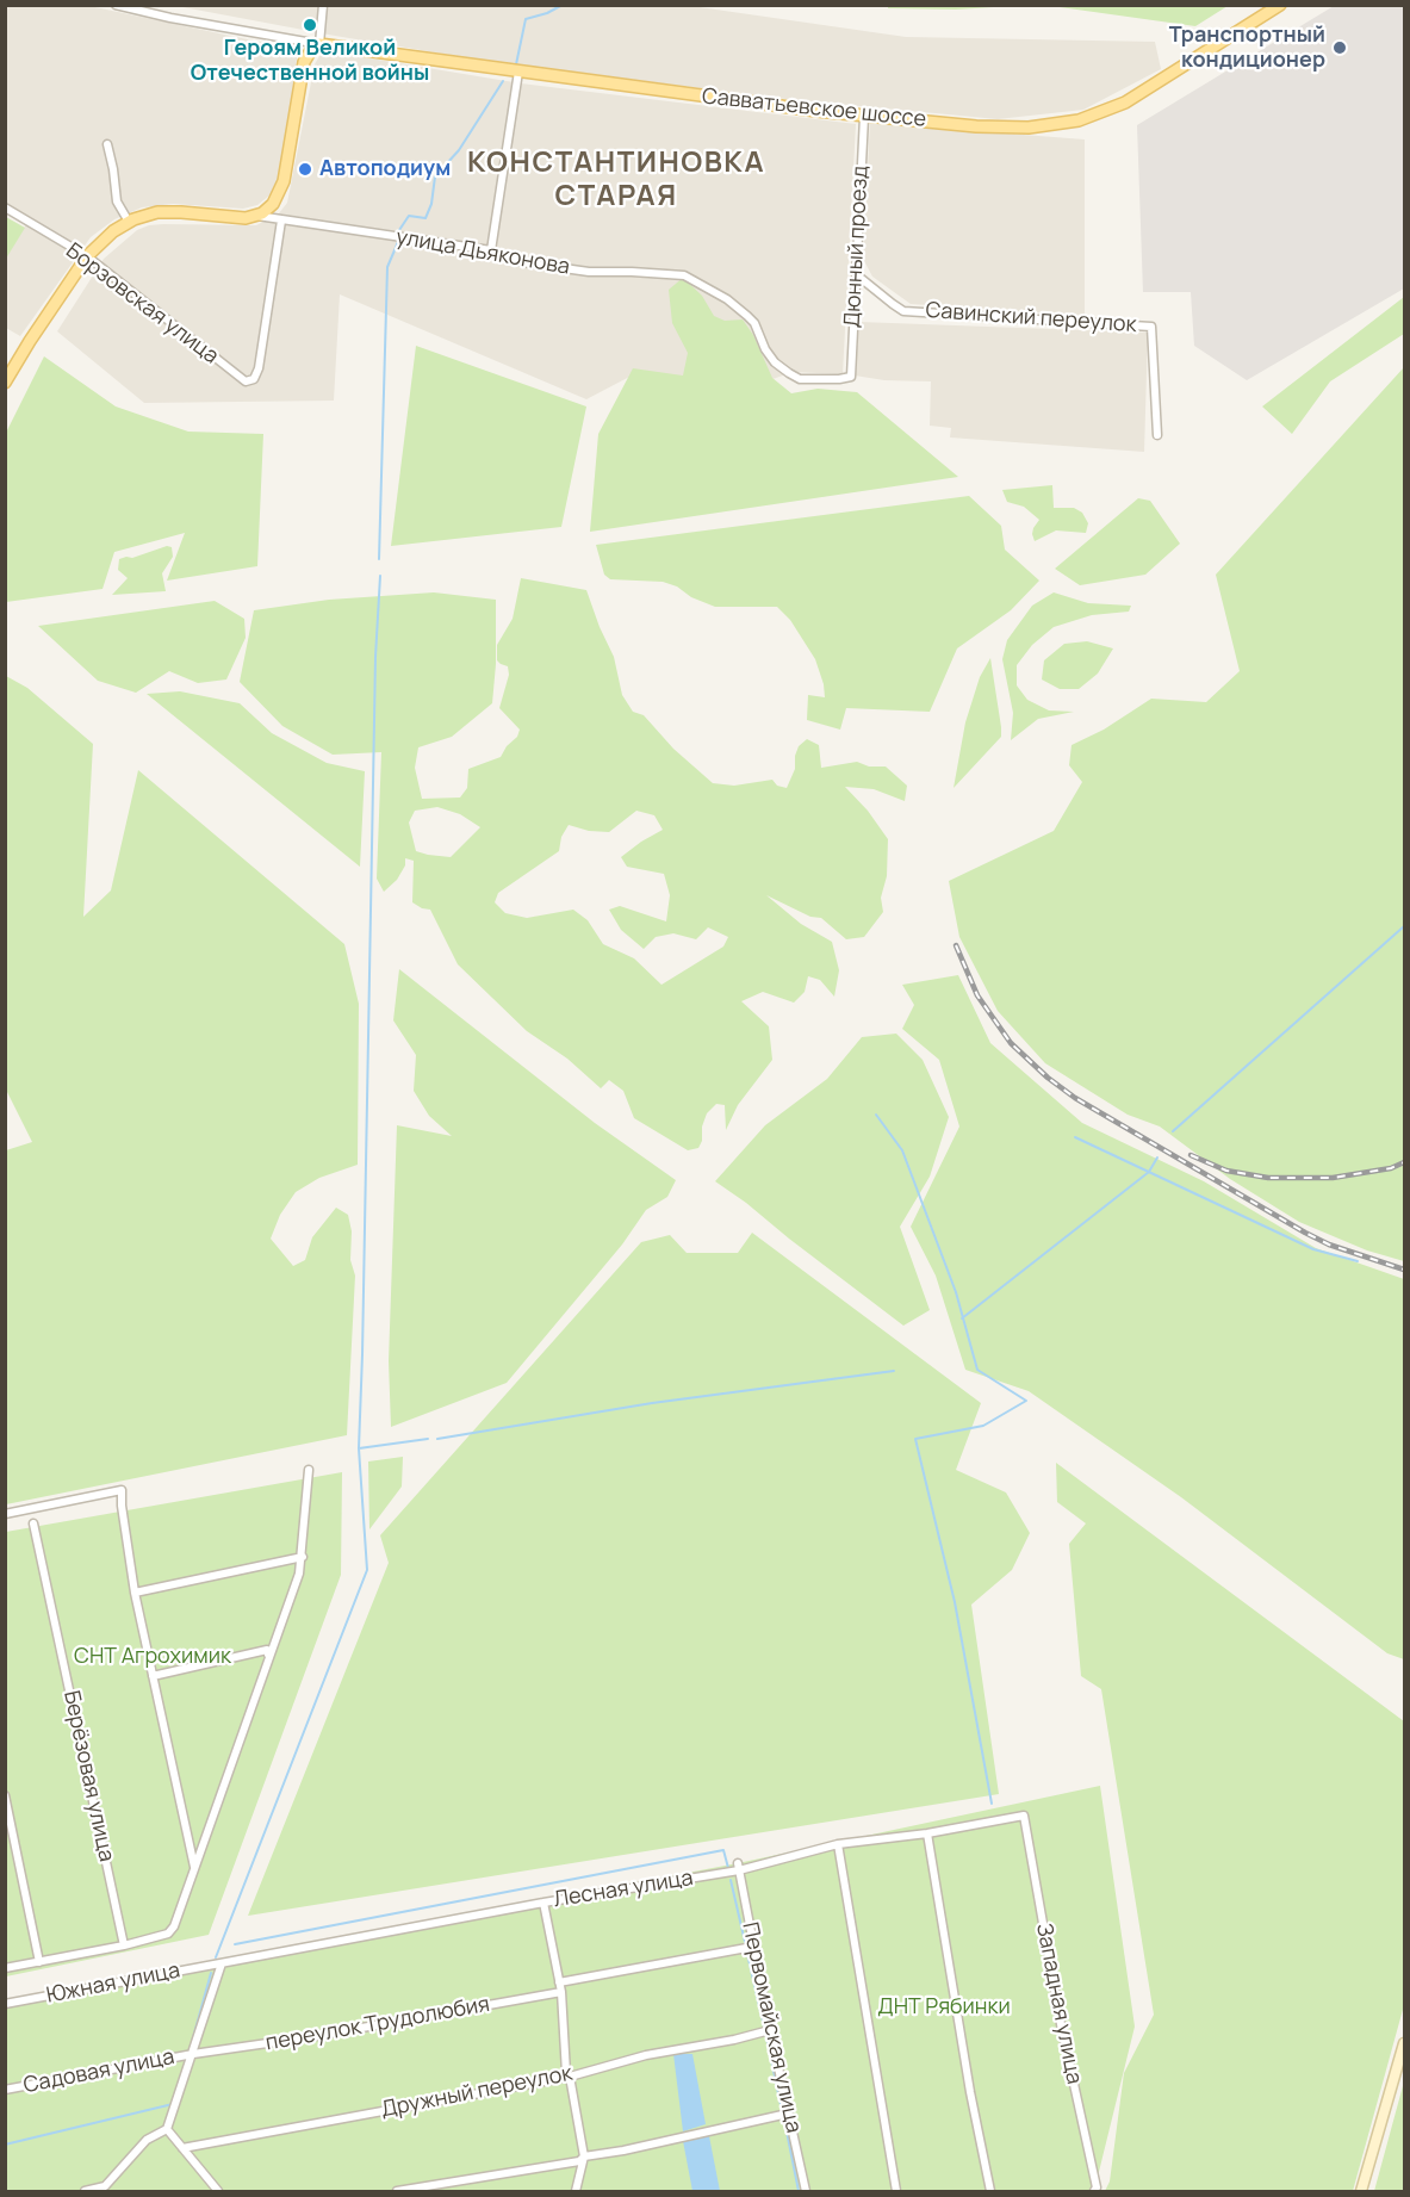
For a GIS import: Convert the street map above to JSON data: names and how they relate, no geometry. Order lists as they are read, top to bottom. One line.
{"streets":{"main road":["Савватьевское шоссе","улица Дьяконова"],"street":["Дюнный проезд","Борзовская улица","Савинский переулок","Берёзовая улица","Лесная улица","Южная улица","Западная улица","переулок Трудолюбия","Первомайская улица","Садовая улица","Дружный переулок"]},"crossings":[["Савватьевское шоссе","Дюнный проезд"],["Дюнный проезд","улица Дьяконова"],["Дюнный проезд","Савинский переулок"],["улица Дьяконова","Борзовская улица"],["Лесная улица","Южная улица"],["Лесная улица","Западная улица"],["Лесная улица","Первомайская улица"],["переулок Трудолюбия","Садовая улица"],["Первомайская улица","Дружный переулок"]],"districts":["КОНСТАНТИНОВКА СТАРАЯ"],"parks":["СНТ Агрохимик","ДНТ Рябинки"],"places":["Героям Великой Отечественной войны","Транспортный кондиционер","Автоподиум"]}
